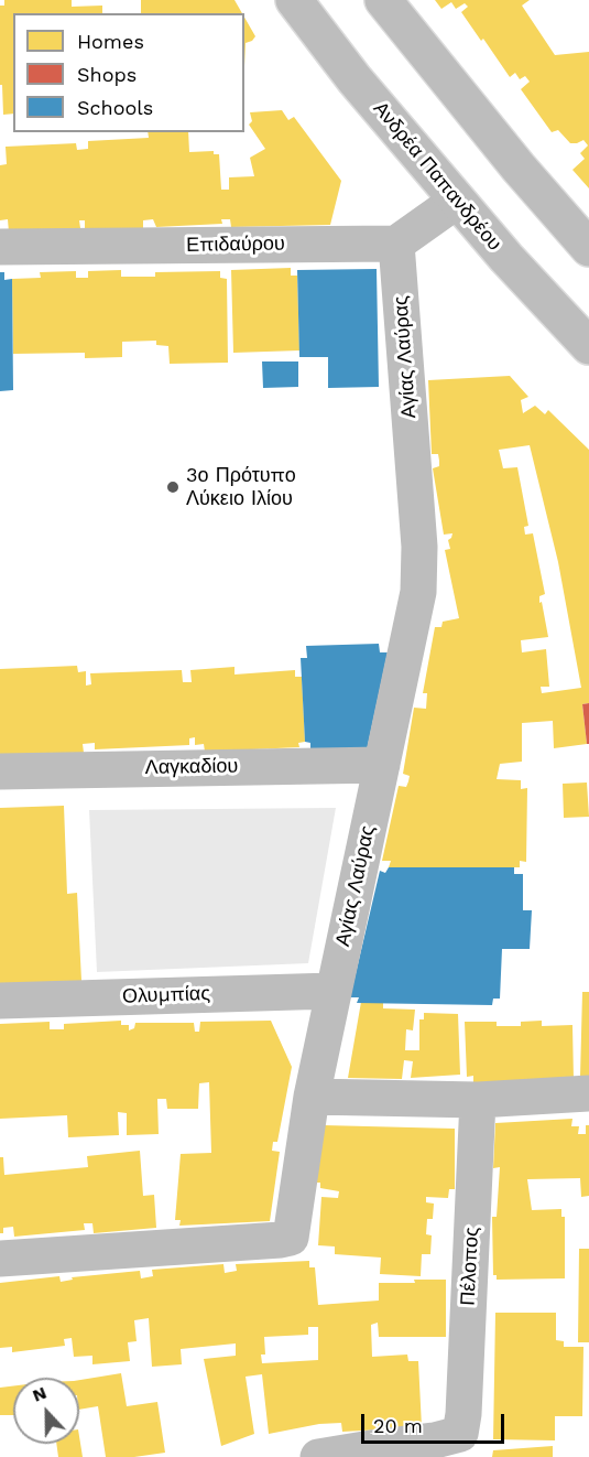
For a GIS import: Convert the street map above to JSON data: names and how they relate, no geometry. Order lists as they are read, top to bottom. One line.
{"streets":{"street":["Ανδρέα Παπανδρέου","Επιδαύρου","Αγίας Λαύρας","Λαγκαδίου","Ολυμπίας","Πέλοπος"]},"crossings":[["Επιδαύρου","Αγίας Λαύρας"],["Αγίας Λαύρας","Λαγκαδίου"],["Αγίας Λαύρας","Ολυμπίας"]],"places":["3ο Πρότυπο Λύκειο Ιλίου"],"legend":["Homes","Shops","Schools"],"scale_bar":"20 m","north":"top"}
